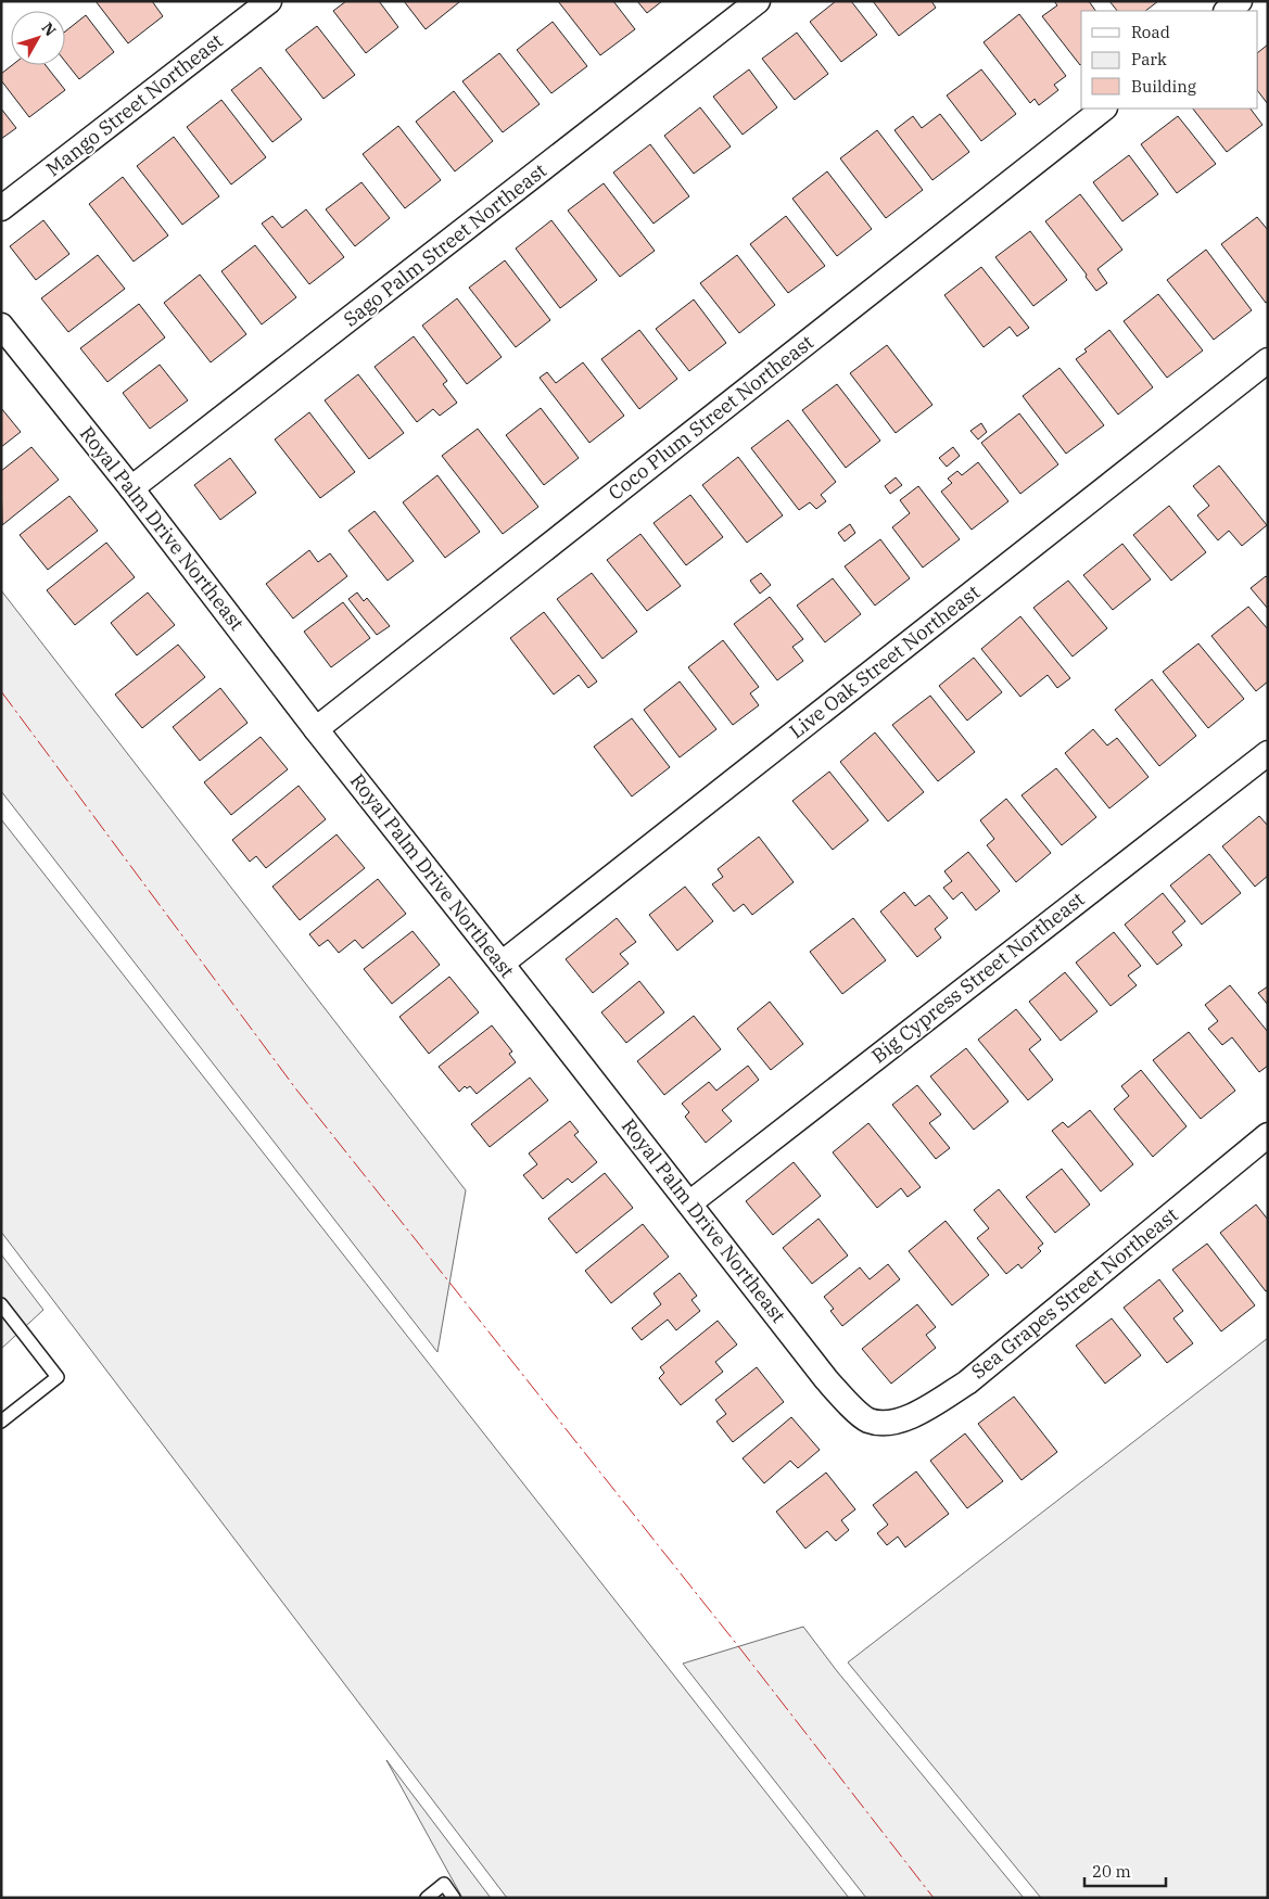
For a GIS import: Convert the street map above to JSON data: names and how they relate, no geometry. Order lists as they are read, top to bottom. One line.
{"streets":{"street":["Mango Street Northeast","Sago Palm Street Northeast","Coco Plum Street Northeast","Royal Palm Drive Northeast","Live Oak Street Northeast","Big Cypress Street Northeast","Sea Grapes Street Northeast"]},"crossings":[["Sago Palm Street Northeast","Royal Palm Drive Northeast"],["Coco Plum Street Northeast","Royal Palm Drive Northeast"],["Royal Palm Drive Northeast","Live Oak Street Northeast"],["Royal Palm Drive Northeast","Big Cypress Street Northeast"],["Royal Palm Drive Northeast","Sea Grapes Street Northeast"]],"legend":["Road","Park","Building"],"scale_bar":"20 m","north":"top right"}
